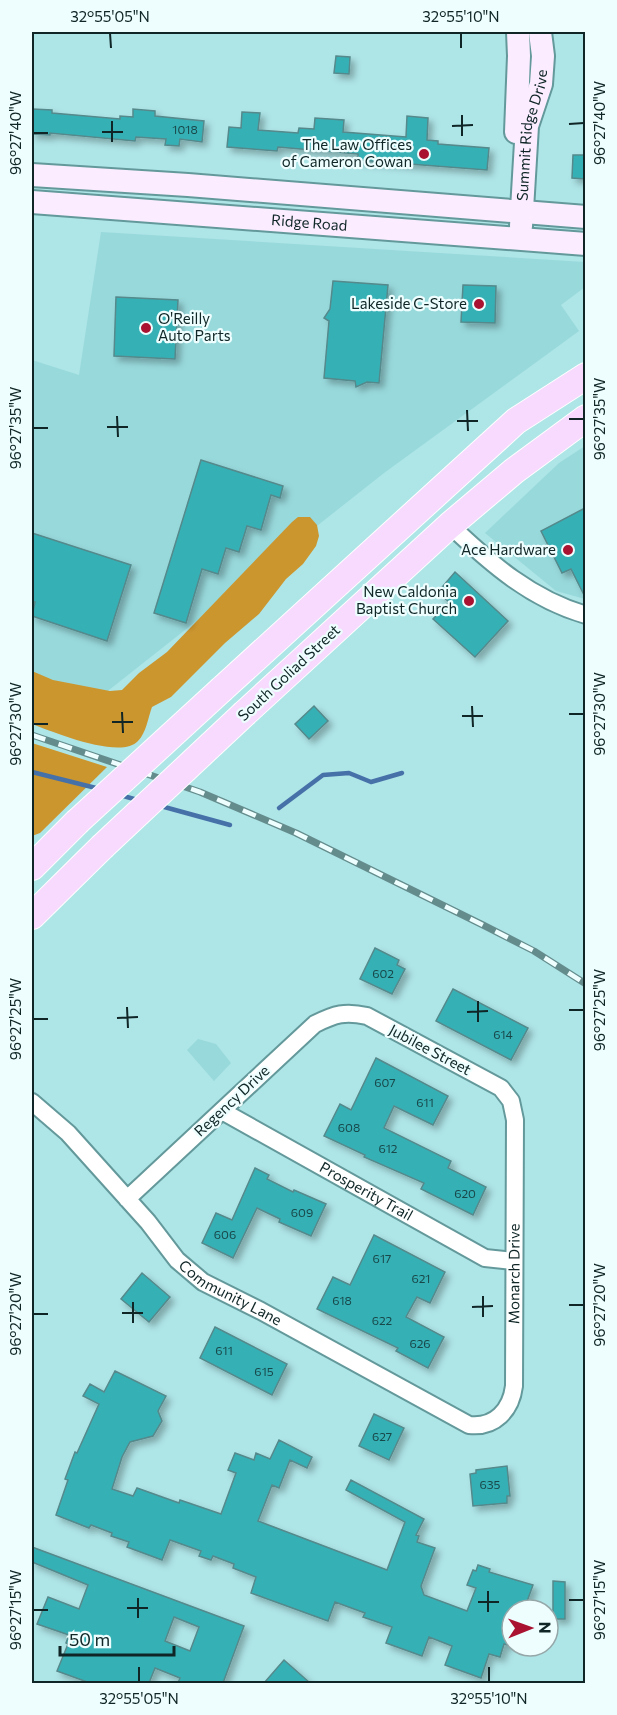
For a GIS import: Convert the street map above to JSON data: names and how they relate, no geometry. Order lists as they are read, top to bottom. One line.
{"streets":{"main road":["Summit Ridge Drive","Ridge Road","South Goliad Street"],"street":["Jubilee Street","Regency Drive","Prosperity Trail","Monarch Drive","Community Lane"]},"crossings":[["Summit Ridge Drive","Ridge Road"],["Jubilee Street","Regency Drive"],["Jubilee Street","Monarch Drive"],["Regency Drive","Prosperity Trail"],["Regency Drive","Community Lane"],["Prosperity Trail","Monarch Drive"],["Monarch Drive","Community Lane"]],"places":["The Law Offices of Cameron Cowan","Lakeside C-Store","O'Reilly Auto Parts","Ace Hardware","New Caldonia Baptist Church"],"house_numbers":["1018","602","614","607","611","608","612","620","609","606","617","621","618","622","626","611","615","627","635"],"scale_bar":"50 m","north":"right","coordinates":["32°55'05\"N","32°55'10\"N","96°27'40\"W","96°27'35\"W","96°27'30\"W","96°27'25\"W","96°27'20\"W","96°27'15\"W"]}
